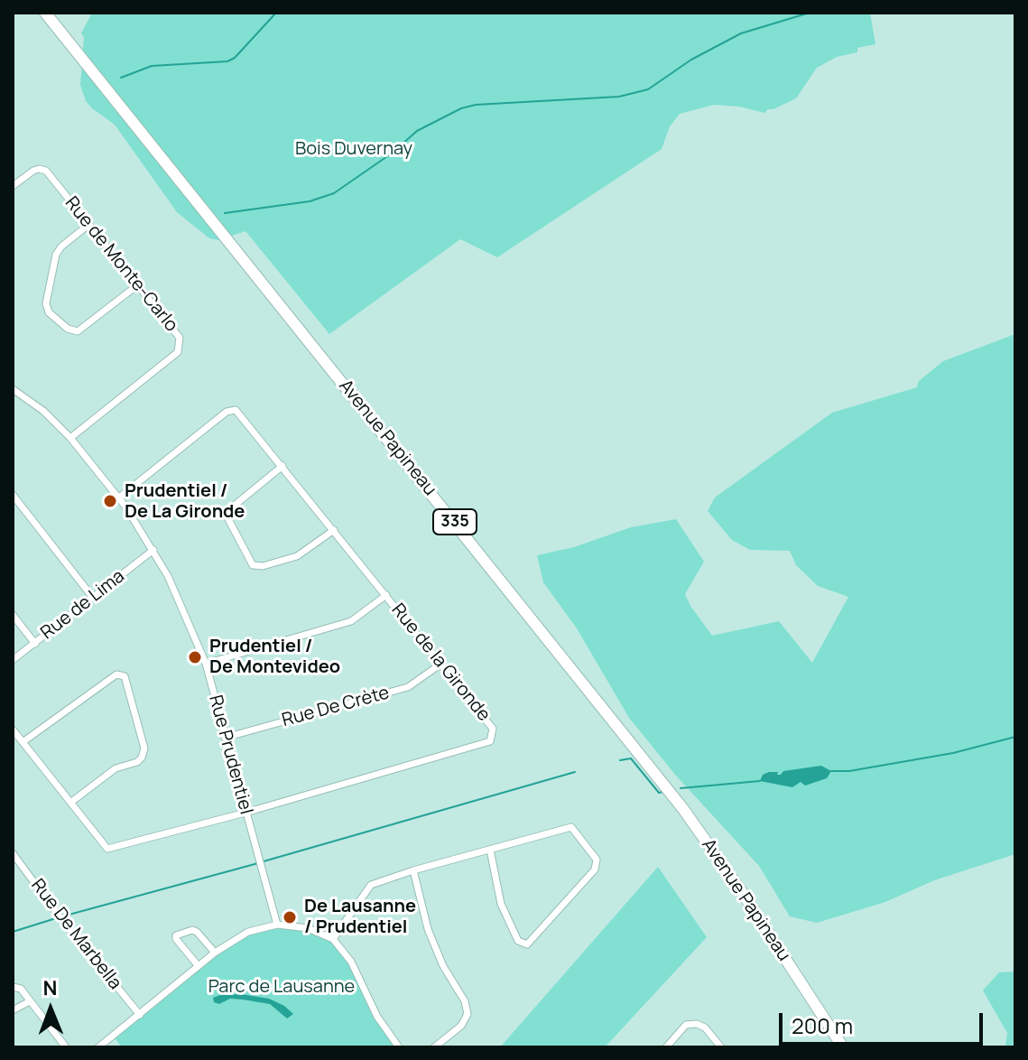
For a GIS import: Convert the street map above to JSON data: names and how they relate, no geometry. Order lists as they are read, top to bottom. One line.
{"streets":{"highway":["Avenue Papineau","335"],"street":["Rue de Monte-Carlo","Rue de Lima","Rue de la Gironde","Rue De Crète","Rue Prudentiel","Rue De Marbella"]},"crossings":[["Rue de Monte-Carlo","Rue Prudentiel"],["Rue de Lima","Rue Prudentiel"],["Rue de la Gironde","Rue De Crète"],["Rue de la Gironde","Rue Prudentiel"],["Rue De Crète","Rue Prudentiel"]],"parks":["Bois Duvernay","Parc de Lausanne"],"places":["Prudentiel / De La Gironde","Prudentiel / De Montevideo","De Lausanne / Prudentiel"],"scale_bar":"200 m","north":"top"}
